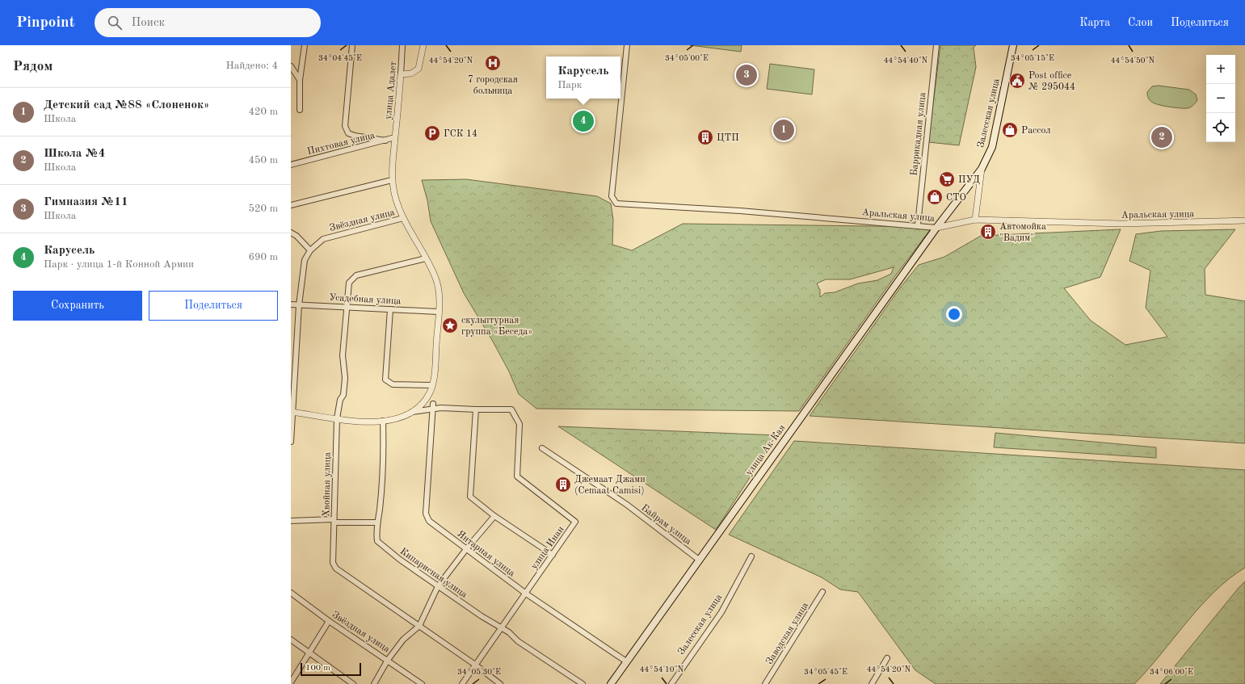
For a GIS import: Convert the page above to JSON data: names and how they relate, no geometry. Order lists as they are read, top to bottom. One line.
{"streets":{"main road":["Залесская улица","улица Ак-Кая"],"street":["улица Адалет","Баррикадная улица","Пихтовая улица","Аральская улица","Звёздная улица","Усадебная улица","Хвойная улица","Байрам улица","улица Инан","Янтарная улица","Кипарисная улица","Заводская улица"]},"crossings":[["улица Адалет","Пихтовая улица"],["улица Адалет","Звёздная улица"],["улица Адалет","Усадебная улица"],["улица Адалет","Хвойная улица"],["Залесская улица","Аральская улица"],["Залесская улица","улица Ак-Кая"],["Баррикадная улица","Аральская улица"],["Аральская улица","улица Ак-Кая"],["Звёздная улица","Усадебная улица"],["Усадебная улица","Хвойная улица"],["улица Ак-Кая","Байрам улица"],["улица Ак-Кая","Янтарная улица"],["Хвойная улица","улица Инан"],["улица Инан","Янтарная улица"],["улица Инан","Кипарисная улица"]],"places":{"hospital":["7 городская больница"],"public building":["Post office № 295044"],"shop":["Рассол","СТО"],"parking":["ГСК 14"],"building":["ЦТП","Автомойка \"Вадим\"","Джемаат Джами (Cemaat Camisi)"],"supermarket":["ПУД"],"place":["скульптурная группа «Беседа»"]},"scale_bar":"100 m","page":{"header":"Pinpoint","search":"Поиск","nav":["Карта","Слои","Поделиться"],"heading":["Рядом","Найдено: 4"],"map_buttons":["+","−"],"popup":["Карусель","Парк"],"pins":["3","4","1","2"],"list":[{"mark":"1","name":"Детский сад №88 «Слоненок»","note":"Школа","value":"420 m"},{"mark":"2","name":"Школа №4","note":"Школа","value":"450 m"},{"mark":"3","name":"Гимназия №11","note":"Школа","value":"520 m"},{"mark":"4","name":"Карусель","note":"Парк · улица 1-й Конной Армии","value":"690 m"}],"buttons":["Сохранить","Поделиться"],"scale":"100 m"},"coordinates":["34°04'45\"E","34°05'00\"E","34°05'15\"E","44°54'50\"N","44°54'20\"N","44°54'40\"N","44°54'10\"N","34°05'30\"E","34°05'45\"E","34°06'00\"E"]}
